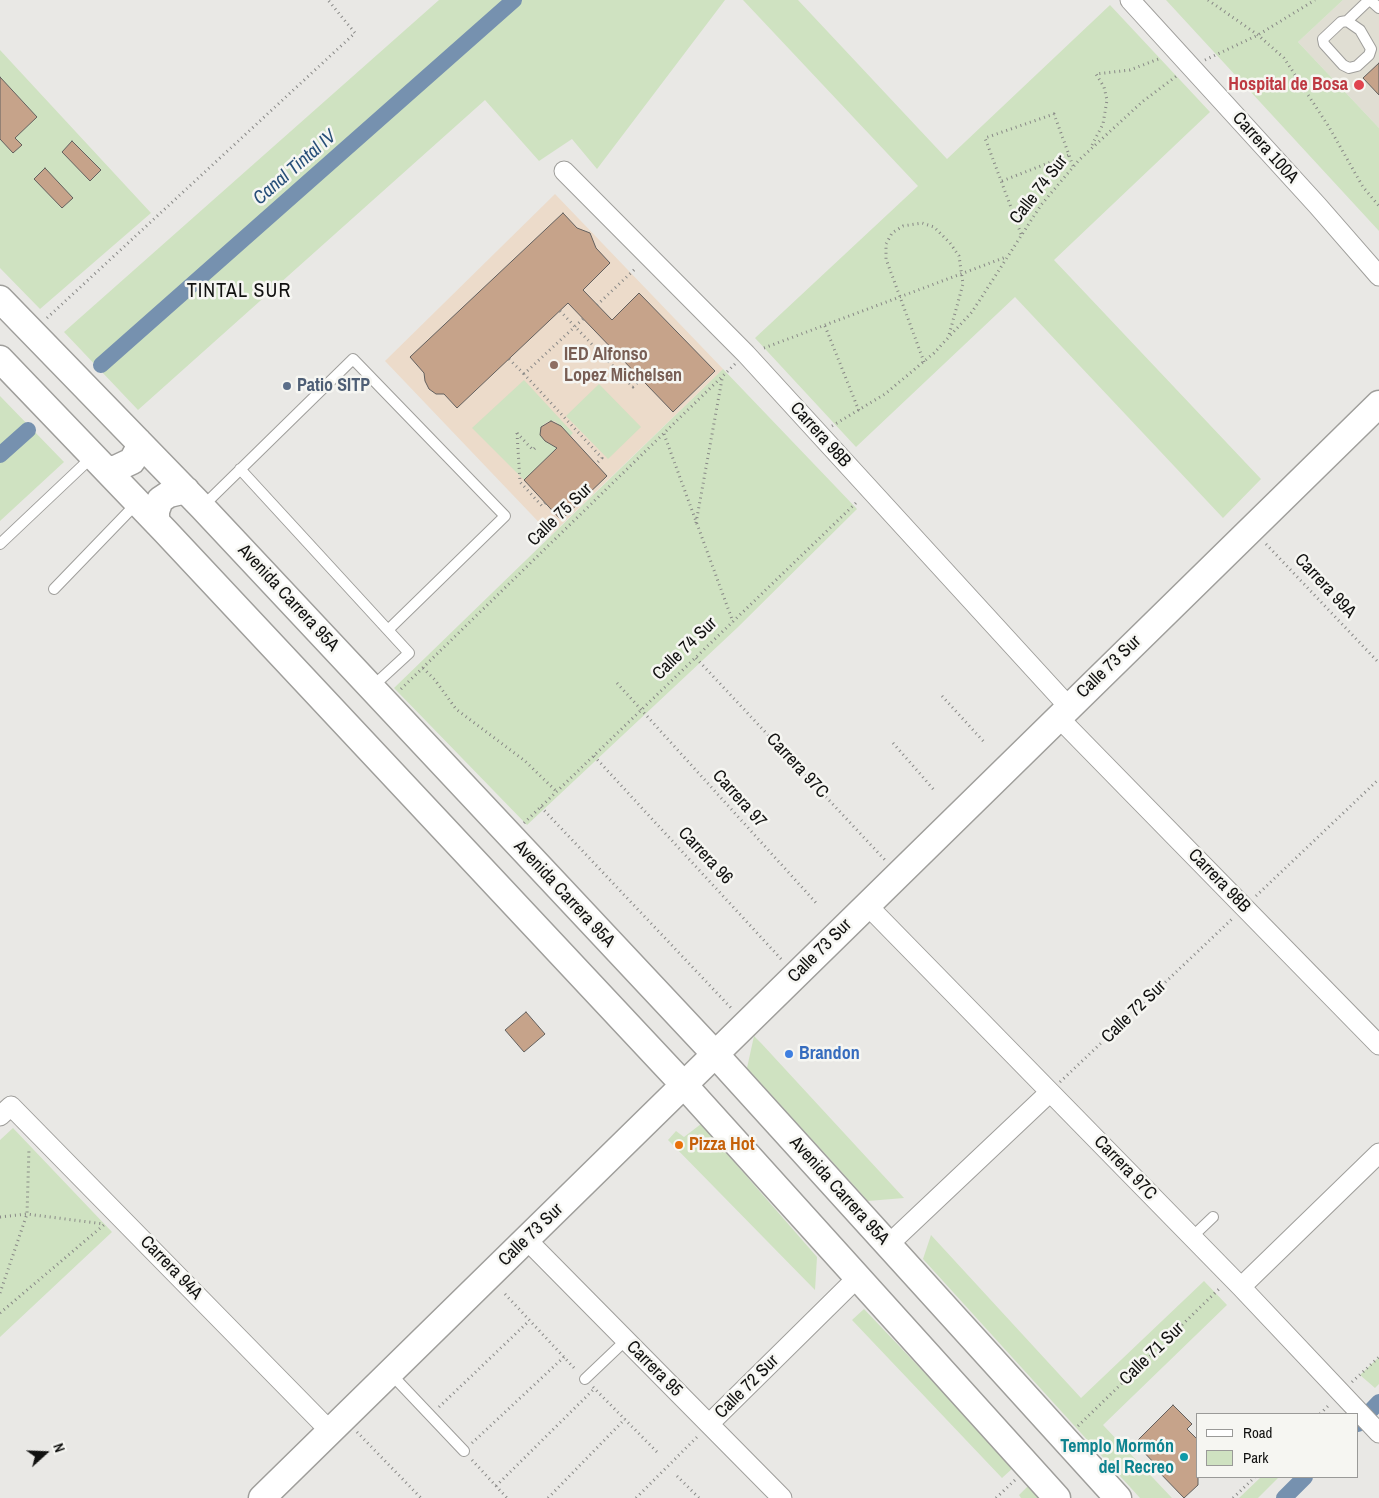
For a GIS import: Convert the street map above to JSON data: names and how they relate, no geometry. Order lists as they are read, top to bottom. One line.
{"streets":{"main road":["Avenida Carrera 95A","Calle 73 Sur"],"street":["Carrera 100A","Carrera 98B","Carrera 97C","Calle 72 Sur","Carrera 94A","Carrera 95"],"path":["Calle 74 Sur","Calle 75 Sur","Carrera 99A","Carrera 97","Carrera 96","Calle 71 Sur"]},"crossings":[["Carrera 100A","Calle 74 Sur"],["Calle 74 Sur","Carrera 98B"],["Calle 74 Sur","Carrera 97C"],["Calle 74 Sur","Carrera 97"],["Calle 74 Sur","Carrera 96"],["Carrera 98B","Calle 75 Sur"],["Carrera 98B","Calle 73 Sur"],["Carrera 98B","Calle 72 Sur"],["Carrera 99A","Calle 73 Sur"],["Avenida Carrera 95A","Calle 73 Sur"],["Calle 73 Sur","Carrera 97C"],["Calle 73 Sur","Carrera 96"],["Calle 73 Sur","Carrera 94A"],["Calle 73 Sur","Carrera 95"],["Carrera 97C","Calle 72 Sur"],["Carrera 97C","Calle 71 Sur"],["Calle 72 Sur","Carrera 95"]],"districts":["TINTAL SUR"],"water":["Canal Tintal IV"],"places":["Hospital de Bosa","IED Alfonso Lopez Michelsen","Patio SITP","Brandon","Pizza Hot","Templo Mormón del Recreo"],"legend":["Road","Park"],"north":"right"}
